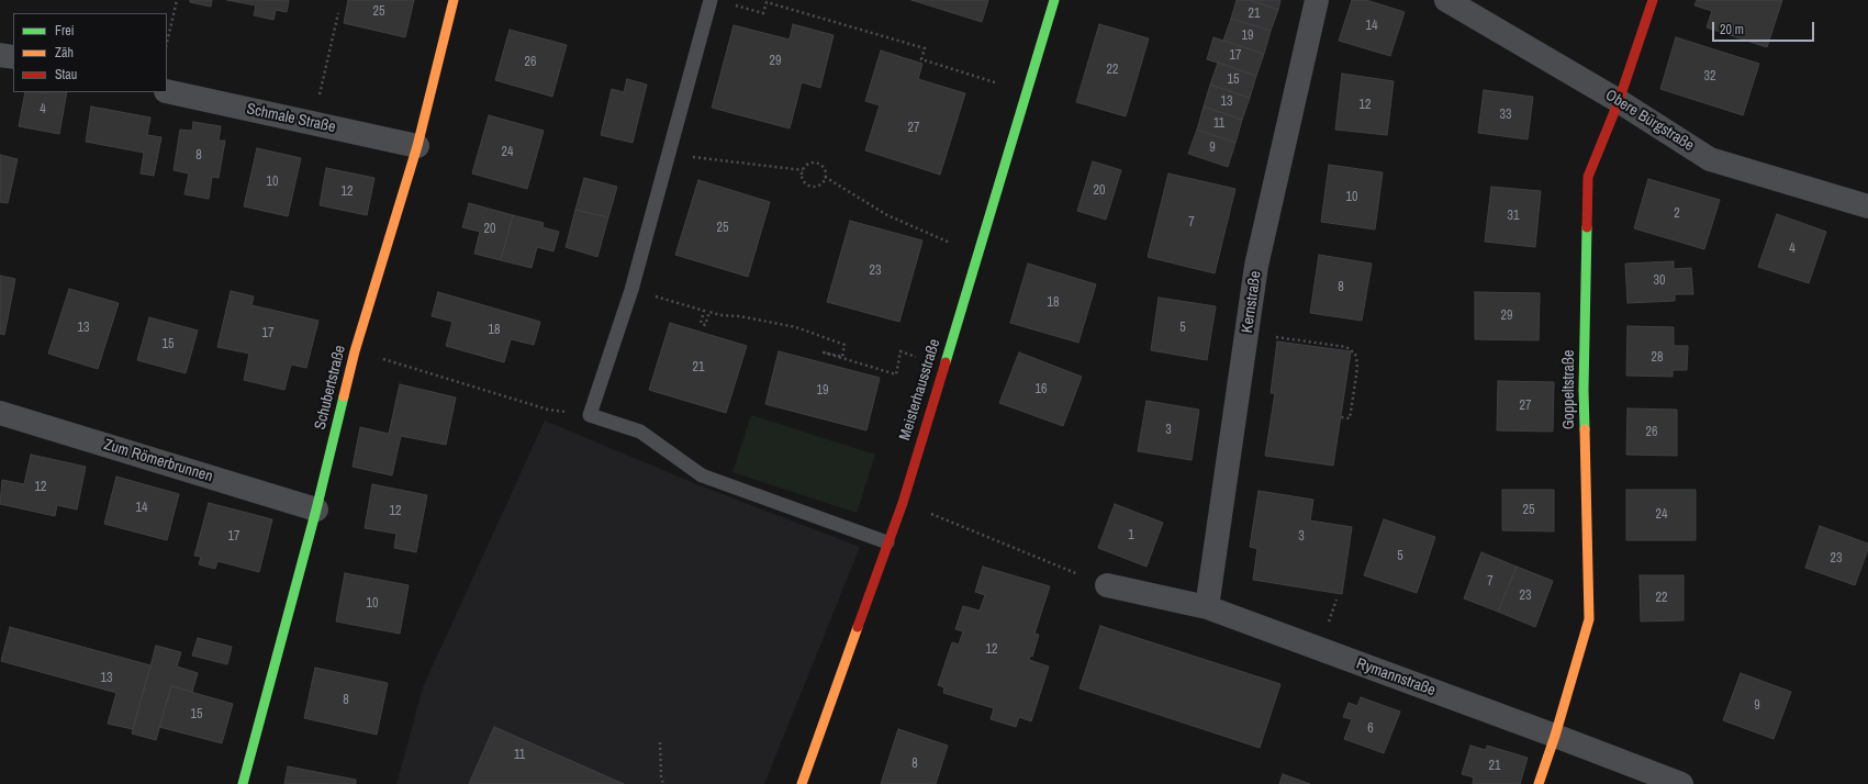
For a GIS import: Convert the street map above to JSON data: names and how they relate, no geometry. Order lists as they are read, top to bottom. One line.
{"streets":{"street":["Schmale Straße","Obere Bürgstraße","Kernstraße","Schubertstraße","Meisterhausstraße","Goppeltstraße","Zum Römerbrunnen","Rymannstraße"]},"crossings":[["Schmale Straße","Schubertstraße"],["Obere Bürgstraße","Goppeltstraße"],["Kernstraße","Rymannstraße"],["Schubertstraße","Zum Römerbrunnen"],["Goppeltstraße","Rymannstraße"]],"house_numbers":["25","21","14","19","17","29","26","22","32","15","13","12","4","33","11","27","9","24","8","10","20","12","10","2","31","7","25","20","4","23","30","8","18","29","13","5","18","17","15","28","21","16","19","27","3","26","12","14","25","12","24","1","17","3","5","23","7","23","22","10","12","13","8","9","15","6","11","8","21"],"legend":["Frei","Zäh","Stau"],"scale_bar":"20 m"}
